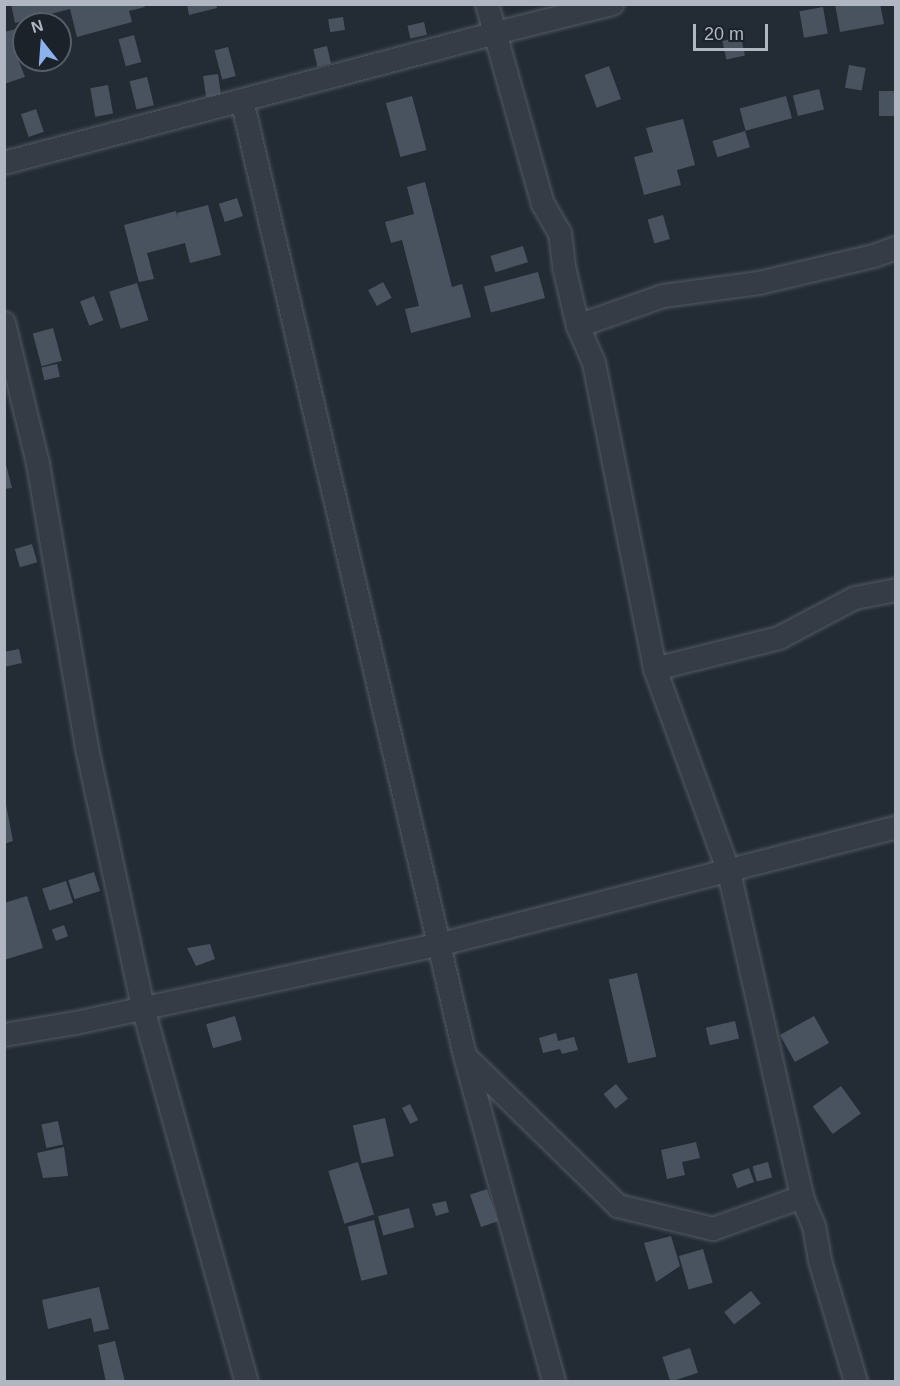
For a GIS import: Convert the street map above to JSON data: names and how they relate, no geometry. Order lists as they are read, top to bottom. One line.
{"scale_bar":"20 m","north":"top"}
